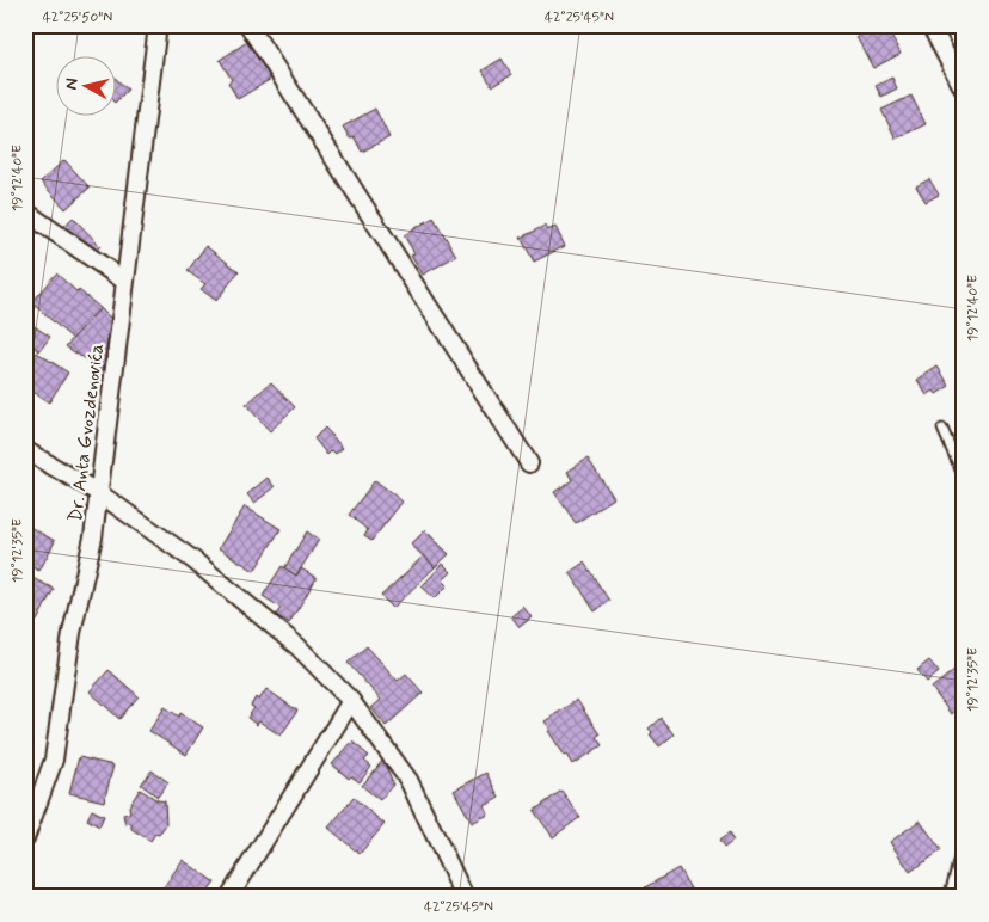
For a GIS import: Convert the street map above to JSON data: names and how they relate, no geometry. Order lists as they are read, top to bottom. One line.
{"streets":{"street":["Dr. Anta Gvozdenovića"]},"north":"left","coordinates":["42°25'50\"N","42°25'45\"N","19°12'40\"E","19°12'35\"E"]}
